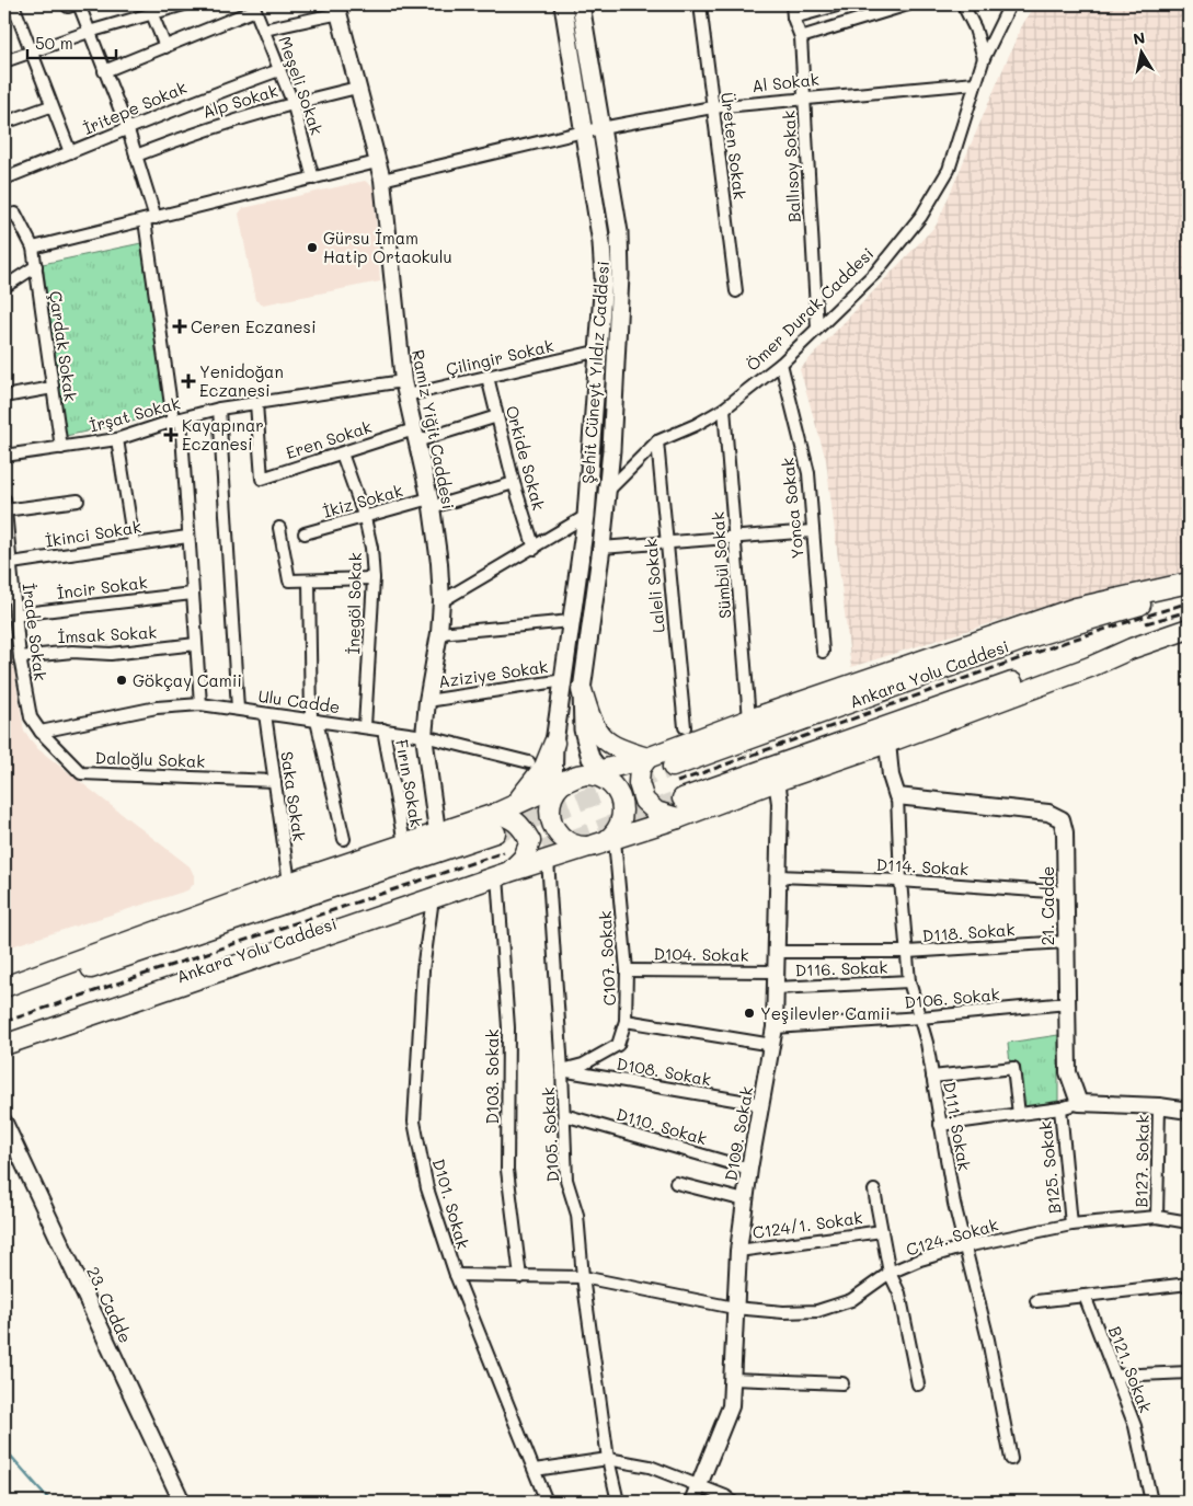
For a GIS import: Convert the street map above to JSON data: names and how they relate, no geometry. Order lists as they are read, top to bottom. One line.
{"streets":{"highway":["Ankara Yolu Caddesi"],"main road":["Şehit Cüneyt Yıldız Caddesi","Ramiz Yiğit Caddesi","21. Cadde","D109. Sokak","23. Cadde"],"street":["Al Sokak","Meşeli Sokak","Alp Sokak","İritepe Sokak","Üreten Sokak","Ballısoy Sokak","Ömer Durak Caddesi","Çardak Sokak","Çilingir Sokak","İrşat Sokak","Eren Sokak","Orkide Sokak","İkiz Sokak","Yonca Sokak","İkinci Sokak","Sümbül Sokak","Laleli Sokak","İncir Sokak","İnegöl Sokak","İrade Sokak","İmsak Sokak","Aziziye Sokak","Ulu Cadde","Daloğlu Sokak","Fırın Sokak","Saka Sokak","D114. Sokak","D118. Sokak","D104. Sokak","C107. Sokak","D116. Sokak","D106. Sokak","D108. Sokak","D103. Sokak","D110. Sokak","D111. Sokak","D105. Sokak","B127. Sokak","B125. Sokak","D101. Sokak","C124/1. Sokak","C124. Sokak","B121. Sokak"]},"crossings":[["Al Sokak","Üreten Sokak"],["Al Sokak","Ballısoy Sokak"],["Al Sokak","Ömer Durak Caddesi"],["Al Sokak","Şehit Cüneyt Yıldız Caddesi"],["Al Sokak","Ramiz Yiğit Caddesi"],["Meşeli Sokak","Alp Sokak"],["Meşeli Sokak","İritepe Sokak"],["Alp Sokak","Ramiz Yiğit Caddesi"],["Ballısoy Sokak","Ömer Durak Caddesi"],["Ömer Durak Caddesi","Yonca Sokak"],["Ömer Durak Caddesi","Sümbül Sokak"],["Ömer Durak Caddesi","Laleli Sokak"],["Çardak Sokak","İrşat Sokak"],["Çilingir Sokak","Şehit Cüneyt Yıldız Caddesi"],["Çilingir Sokak","İrşat Sokak"],["Çilingir Sokak","Ramiz Yiğit Caddesi"],["Çilingir Sokak","Orkide Sokak"],["Şehit Cüneyt Yıldız Caddesi","Aziziye Sokak"],["Şehit Cüneyt Yıldız Caddesi","C107. Sokak"],["İrşat Sokak","Ramiz Yiğit Caddesi"],["İrşat Sokak","Eren Sokak"],["Ramiz Yiğit Caddesi","Eren Sokak"],["Ramiz Yiğit Caddesi","İkiz Sokak"],["Ramiz Yiğit Caddesi","Aziziye Sokak"],["Ramiz Yiğit Caddesi","Ulu Cadde"],["Eren Sokak","Orkide Sokak"],["Eren Sokak","İnegöl Sokak"],["Orkide Sokak","İkiz Sokak"],["İkiz Sokak","İnegöl Sokak"],["İkinci Sokak","İrade Sokak"],["İncir Sokak","İrade Sokak"],["İnegöl Sokak","Ulu Cadde"],["İrade Sokak","İmsak Sokak"],["İrade Sokak","Ulu Cadde"],["İrade Sokak","Daloğlu Sokak"],["Ankara Yolu Caddesi","D103. Sokak"],["Ulu Cadde","Daloğlu Sokak"],["Ulu Cadde","Fırın Sokak"],["Ulu Cadde","Saka Sokak"],["Daloğlu Sokak","Saka Sokak"],["D114. Sokak","21. Cadde"],["D114. Sokak","D111. Sokak"],["D114. Sokak","D109. Sokak"],["21. Cadde","D118. Sokak"],["21. Cadde","D106. Sokak"],["21. Cadde","D111. Sokak"],["D118. Sokak","D111. Sokak"],["D118. Sokak","D109. Sokak"],["D104. Sokak","C107. Sokak"],["D104. Sokak","D109. Sokak"],["C107. Sokak","D108. Sokak"],["C107. Sokak","D105. Sokak"],["D116. Sokak","D111. Sokak"],["D116. Sokak","D109. Sokak"],["D106. Sokak","D111. Sokak"],["D106. Sokak","D109. Sokak"],["D108. Sokak","D109. Sokak"],["D108. Sokak","D105. Sokak"],["D103. Sokak","C124. Sokak"],["D110. Sokak","D109. Sokak"],["D110. Sokak","D105. Sokak"],["D111. Sokak","C124. Sokak"],["D109. Sokak","C124/1. Sokak"],["D109. Sokak","C124. Sokak"],["D105. Sokak","C124. Sokak"],["B127. Sokak","C124. Sokak"],["B125. Sokak","C124. Sokak"],["D101. Sokak","C124. Sokak"]],"places":{"other":["Gürsu İmam Hatip Ortaokulu","Gökçay Camii","Yeşilevler Camii"],"health":["Ceren Eczanesi","Yenidoğan Eczanesi","Kayapınar Eczanesi"]},"scale_bar":"50 m","north":"top"}
